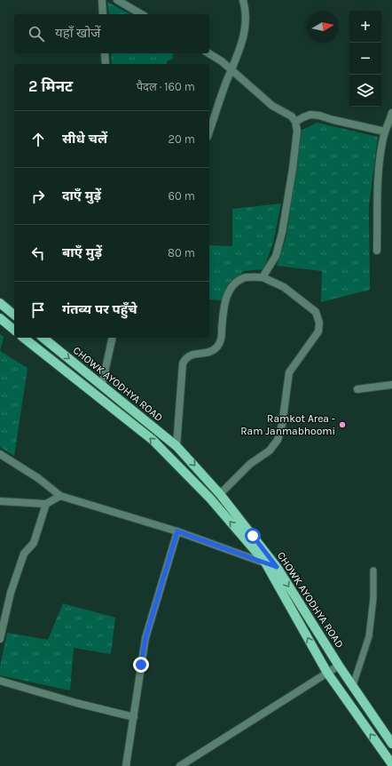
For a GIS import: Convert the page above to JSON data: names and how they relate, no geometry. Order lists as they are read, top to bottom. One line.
{"streets":{"main road":["CHOWK AYODHYA ROAD"]},"places":["Ramkot Area - Ram Janmabhoomi"],"north":"right","page":{"map_buttons":["+","−"],"search":"यहाँ खोजें","heading":["2 मिनट","पैदल · 160 m"],"list":[["सीधे चलें","20 m"],["दाएँ मुड़ें","60 m"],["बाएँ मुड़ें","80 m"],"गंतव्य पर पहुँचे"]}}
